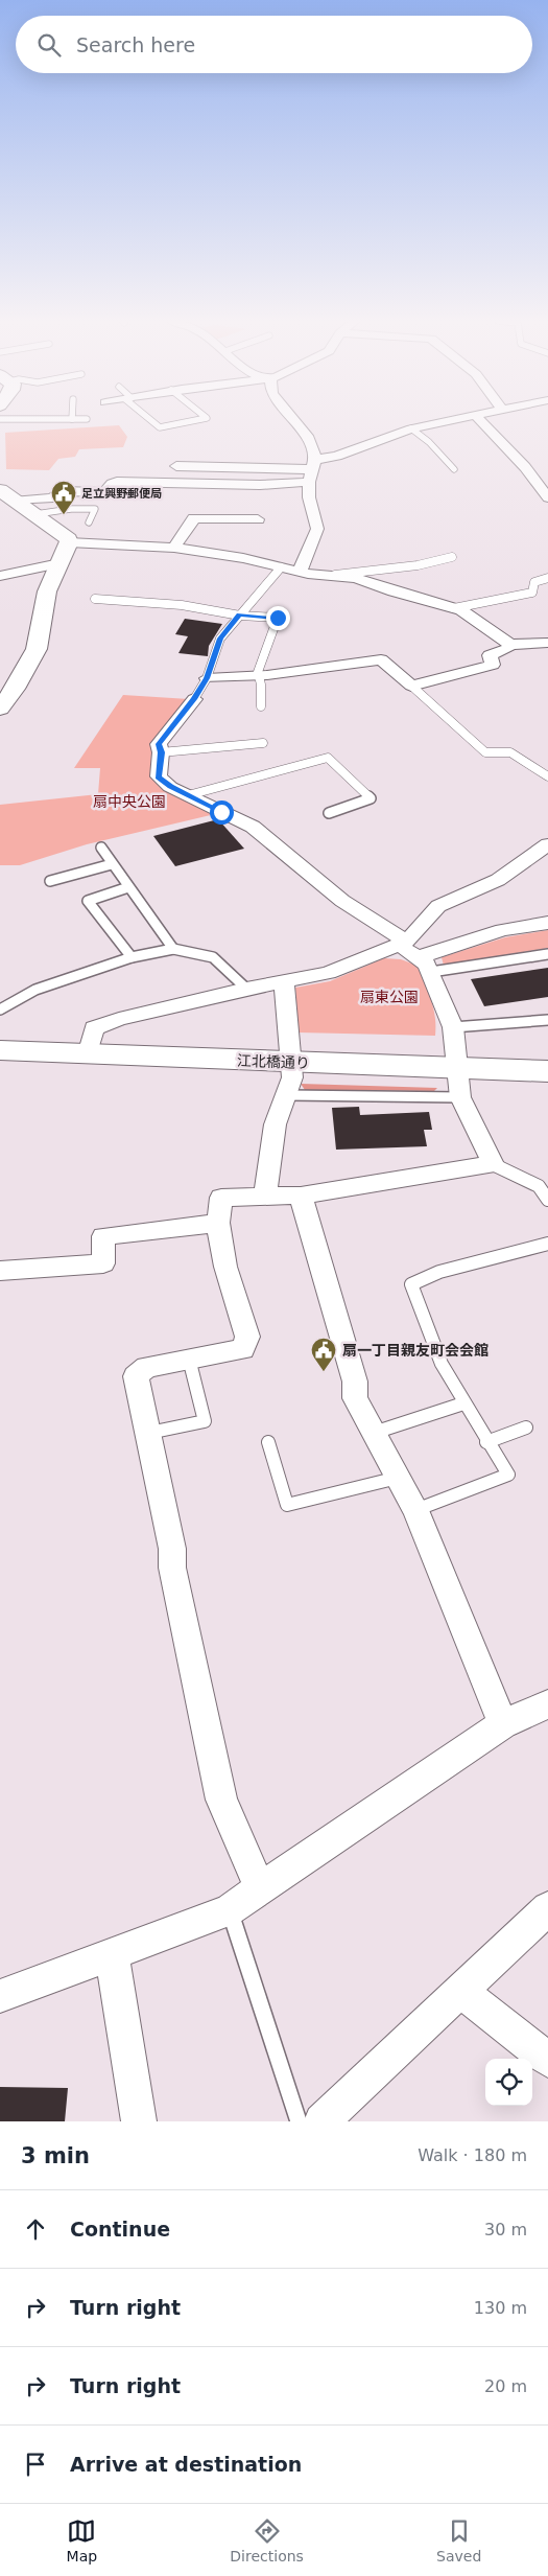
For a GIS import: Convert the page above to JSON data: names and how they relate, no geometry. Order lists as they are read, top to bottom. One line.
{"streets":{"street":["江北橋通り"]},"parks":["扇中央公園","扇東公園"],"places":{"public building":["足立興野郵便局","扇一丁目親友町会会館"]},"page":{"search":"Search here","heading":["3 min","Walk · 180 m"],"list":[["Continue","30 m"],["Turn right","130 m"],["Turn right","20 m"],"Arrive at destination"],"nav":["Map","Directions","Saved"]}}
